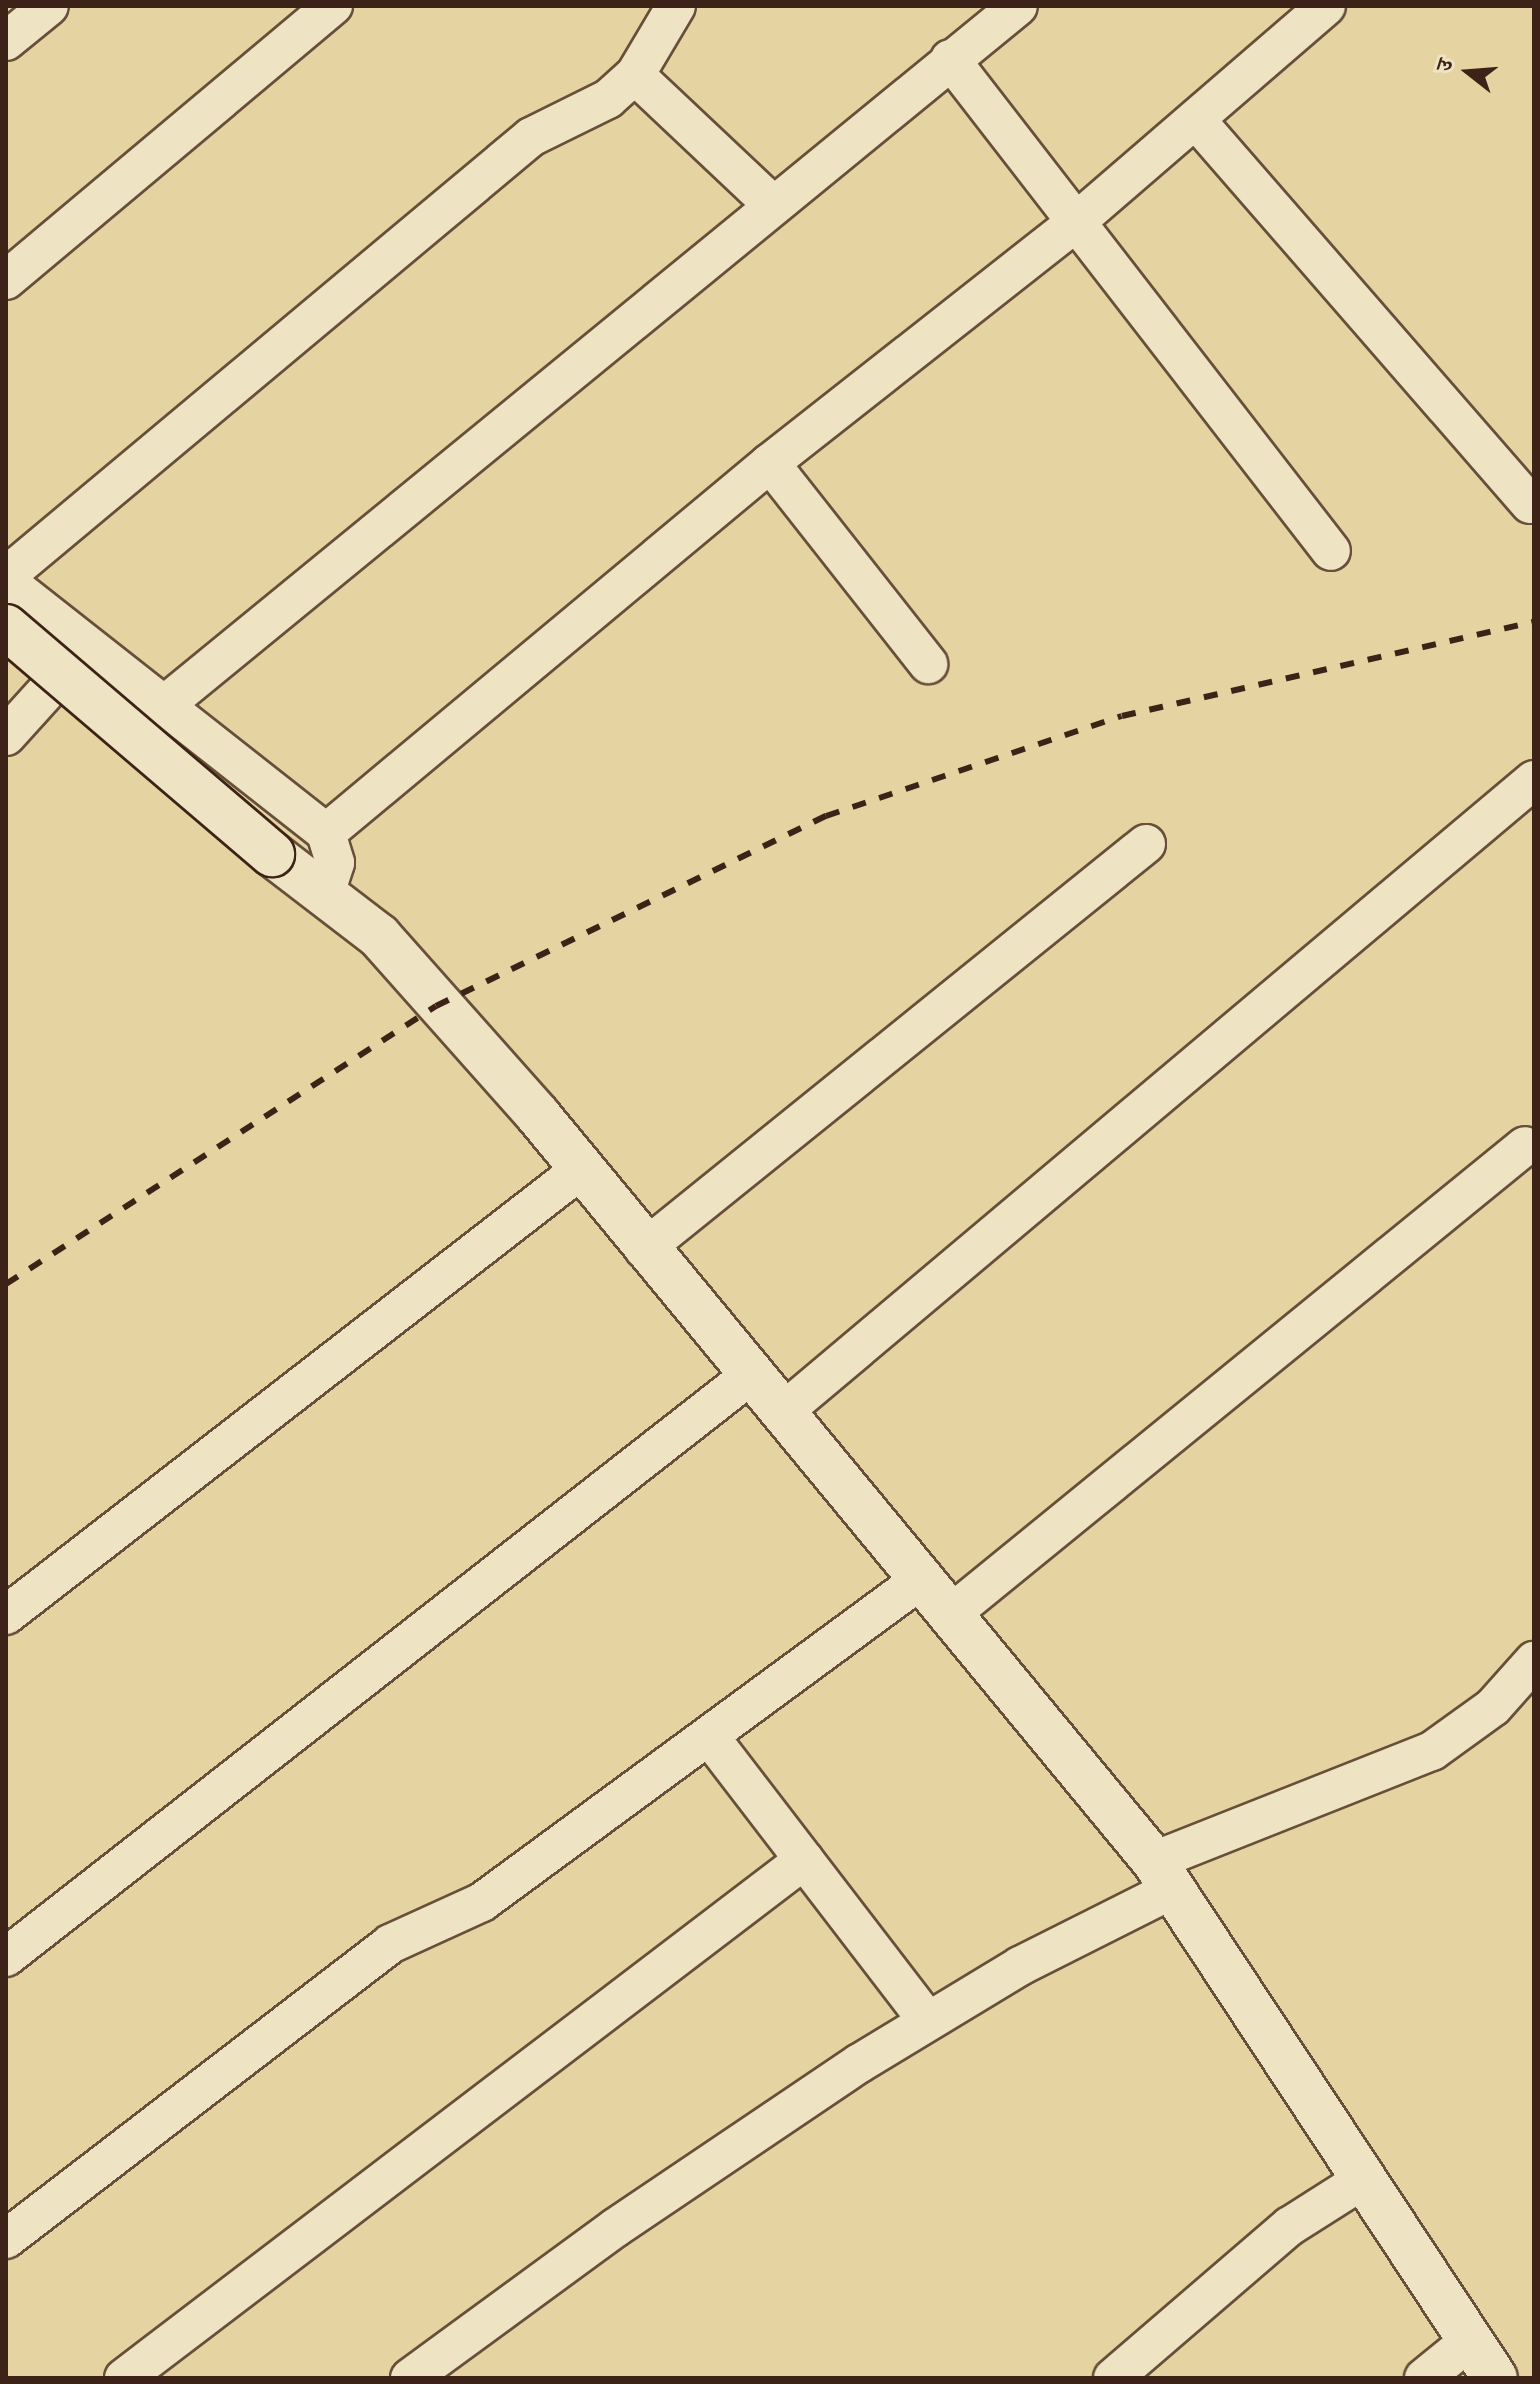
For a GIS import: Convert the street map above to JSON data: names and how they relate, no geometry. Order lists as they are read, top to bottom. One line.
{"north":"left"}
